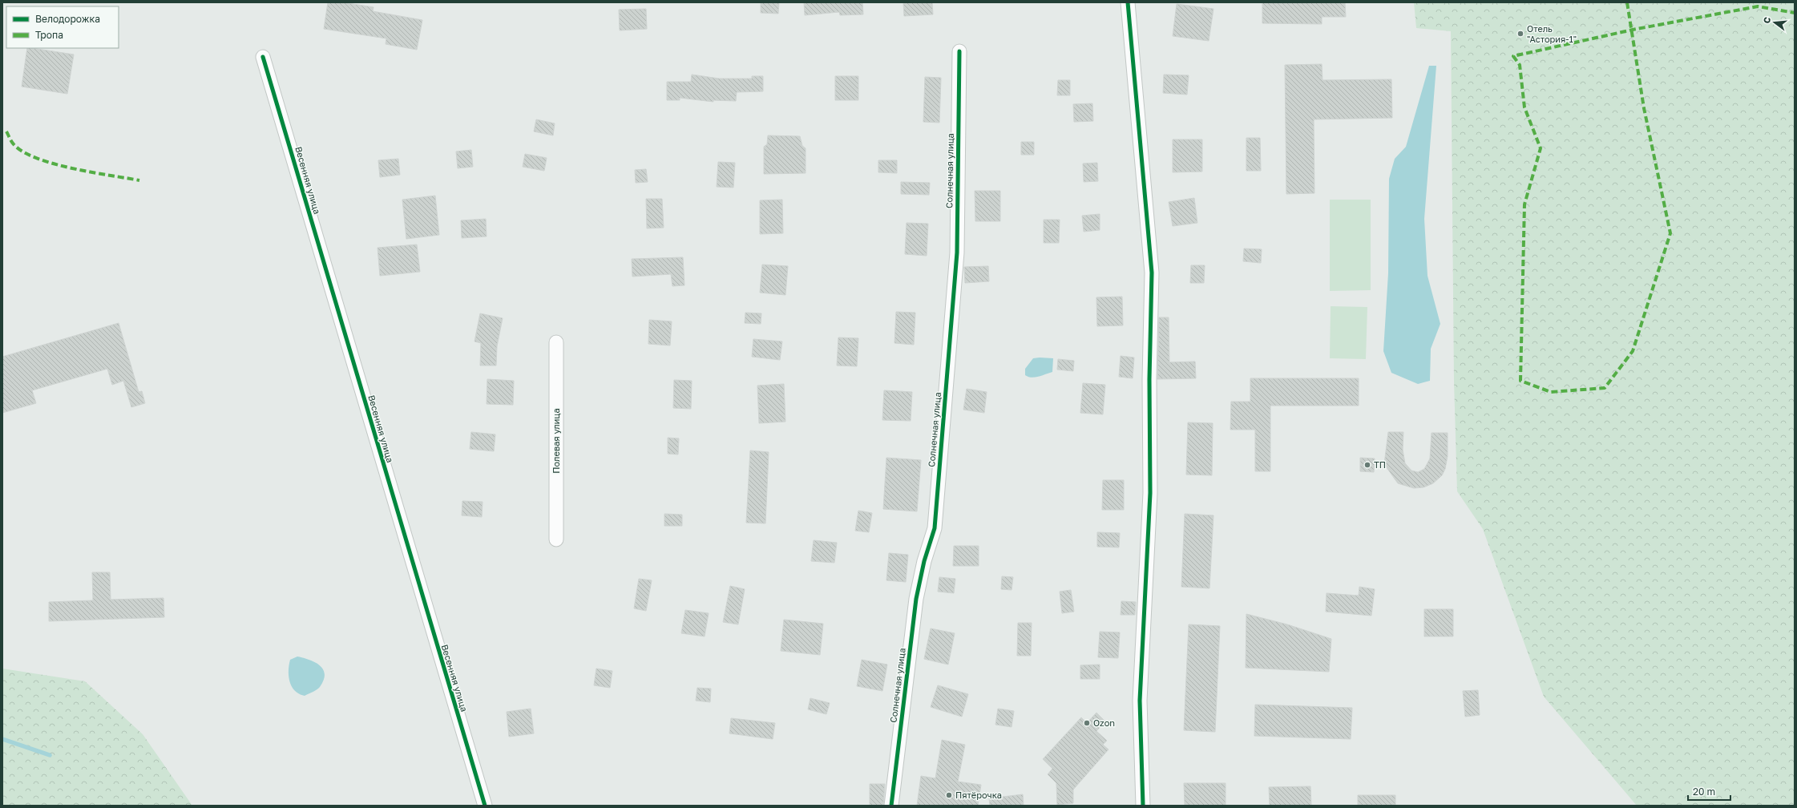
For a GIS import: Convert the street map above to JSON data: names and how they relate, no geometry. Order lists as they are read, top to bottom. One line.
{"streets":{"street":["Солнечная улица","Весенняя улица","Полевая улица"]},"places":["Отель \"Астория-1\"","ТП","Ozon","Пятёрочка"],"legend":["Велодорожка","Тропа"],"scale_bar":"20 m","north":"left"}
